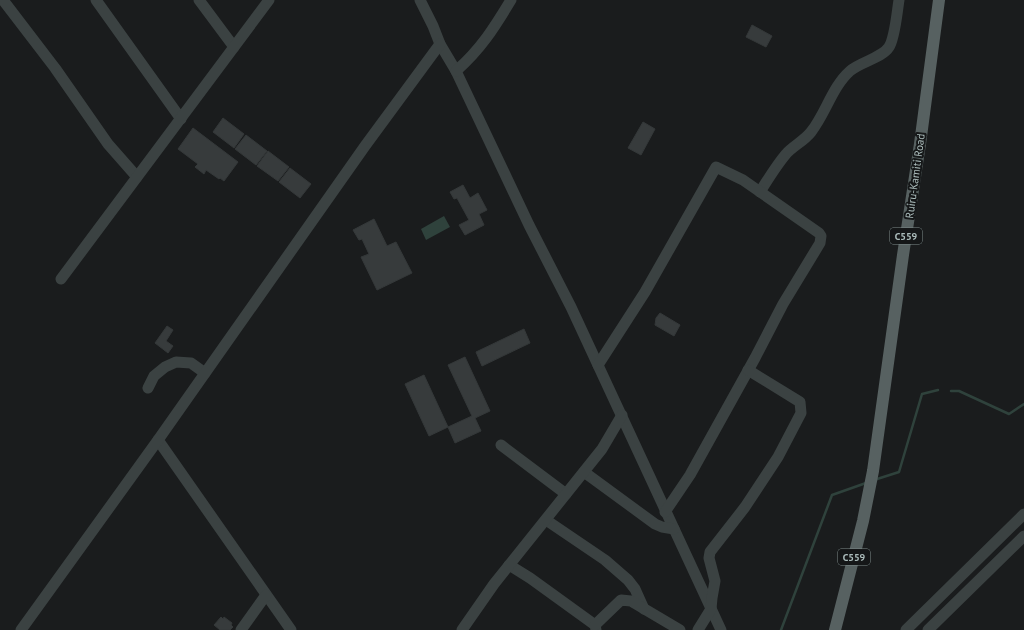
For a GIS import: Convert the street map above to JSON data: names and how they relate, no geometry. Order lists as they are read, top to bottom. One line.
{"streets":{"main road":["Ruiru-Kamiti Road","C559"]}}
